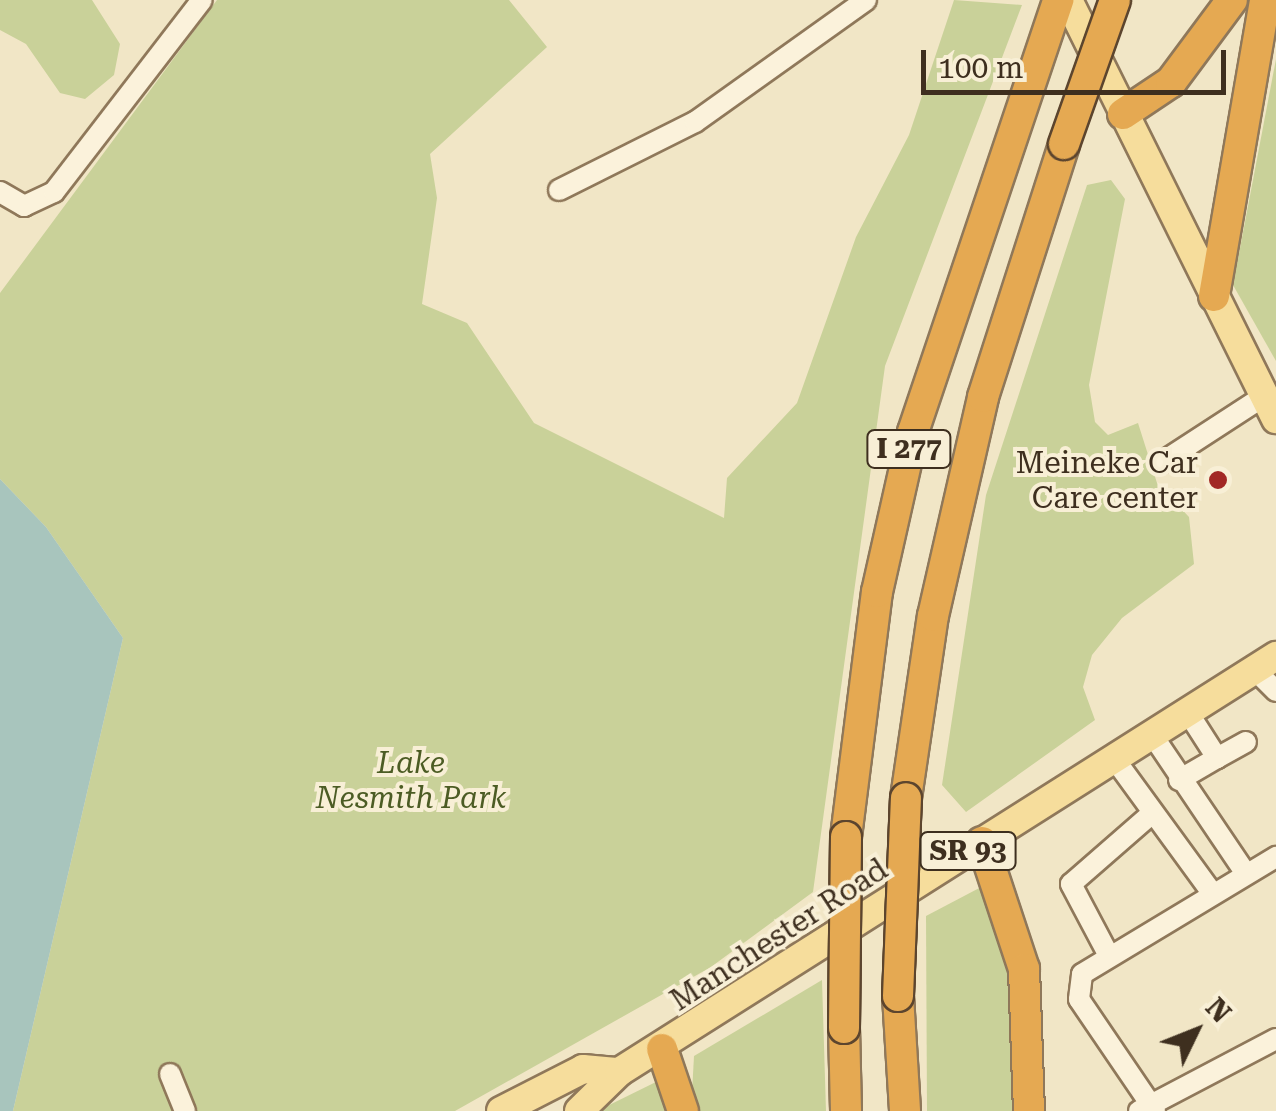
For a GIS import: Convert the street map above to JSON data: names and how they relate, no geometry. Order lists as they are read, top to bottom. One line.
{"streets":{"highway":["I 277"],"main road":["SR 93","Manchester Road"]},"parks":["Lake Nesmith Park"],"places":["Meineke Car Care center"],"scale_bar":"100 m","north":"top right"}
